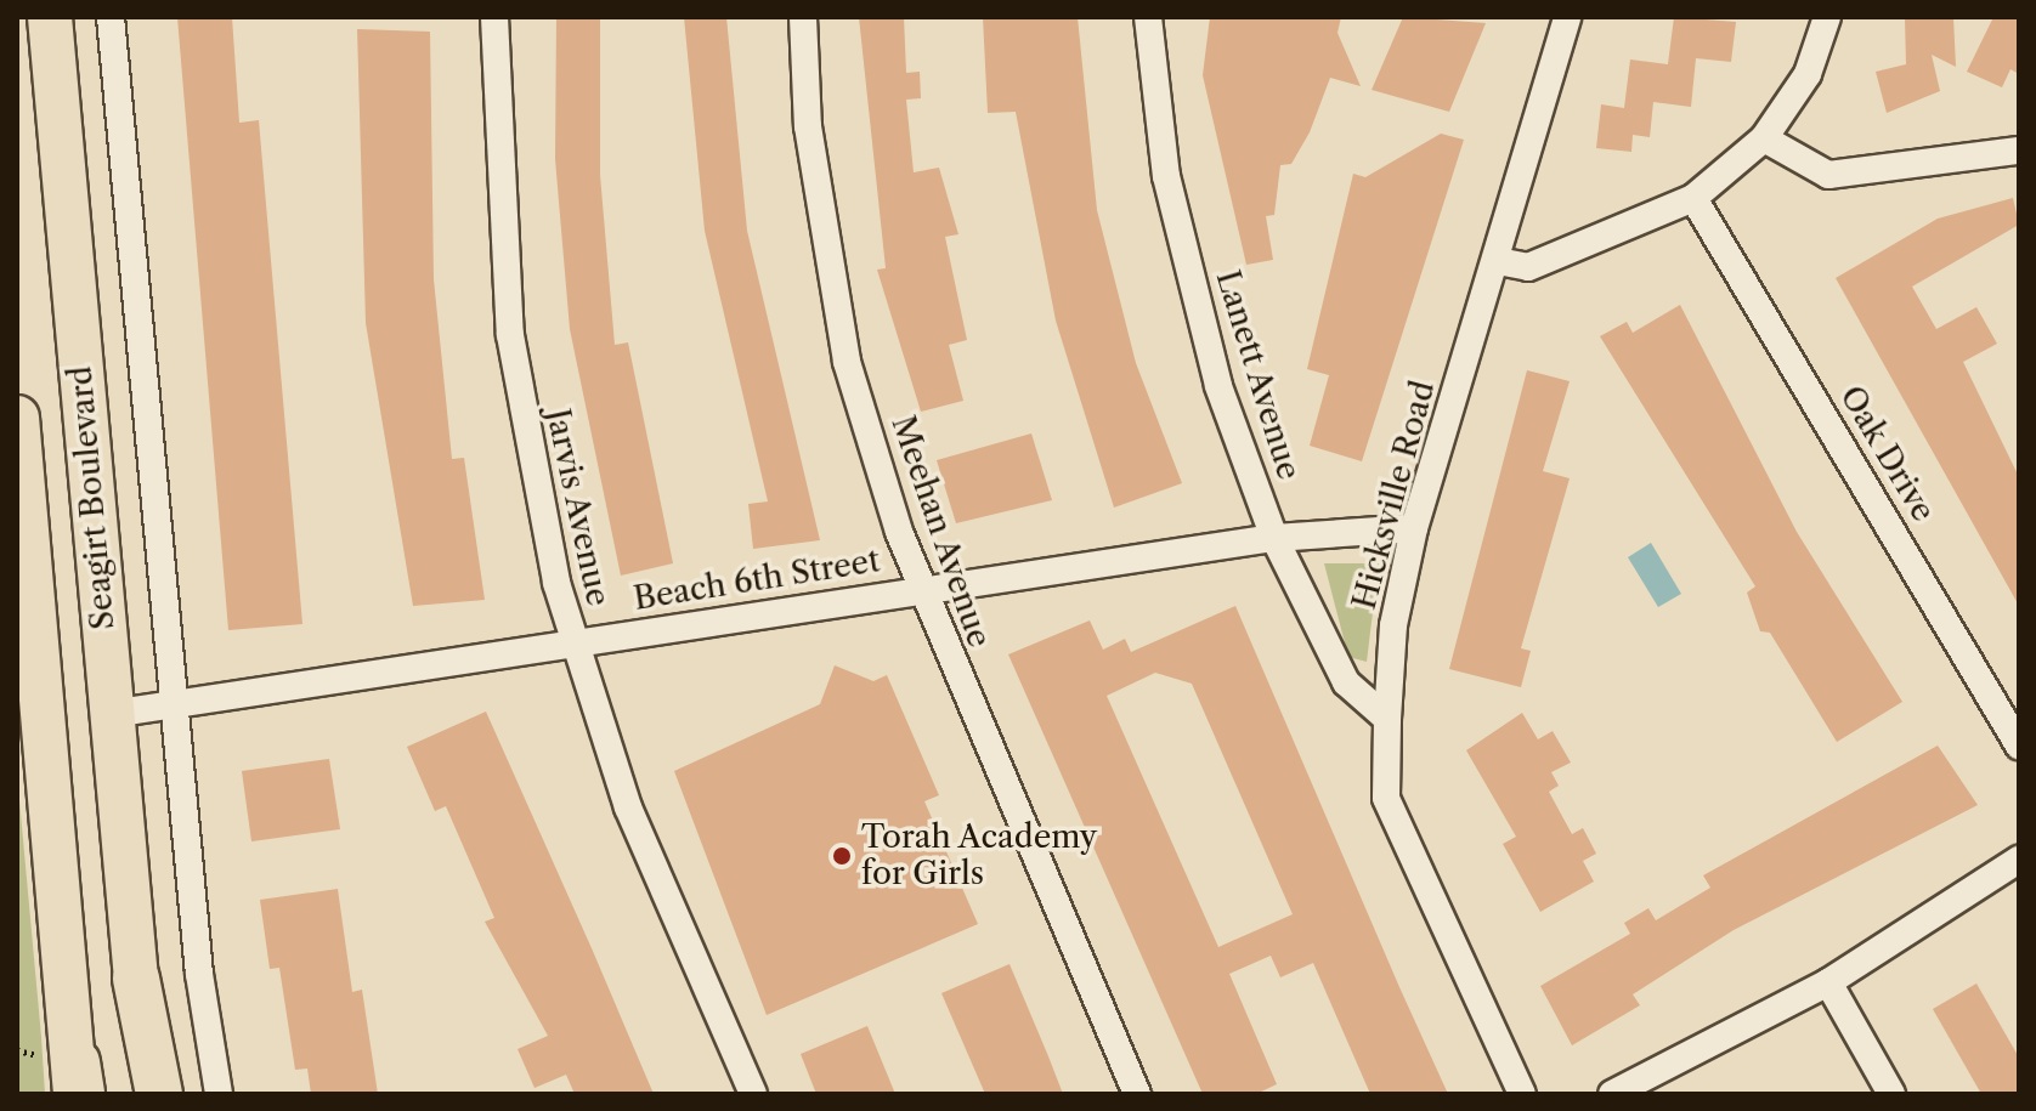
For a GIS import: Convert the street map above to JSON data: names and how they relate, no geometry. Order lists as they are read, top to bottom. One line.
{"streets":{"main road":["Seagirt Boulevard"],"street":["Lanett Avenue","Oak Drive","Hicksville Road","Jarvis Avenue","Meehan Avenue","Beach 6th Street"]},"crossings":[["Lanett Avenue","Hicksville Road"],["Lanett Avenue","Beach 6th Street"],["Hicksville Road","Beach 6th Street"],["Seagirt Boulevard","Beach 6th Street"],["Jarvis Avenue","Beach 6th Street"],["Meehan Avenue","Beach 6th Street"]],"places":["Torah Academy for Girls"]}
